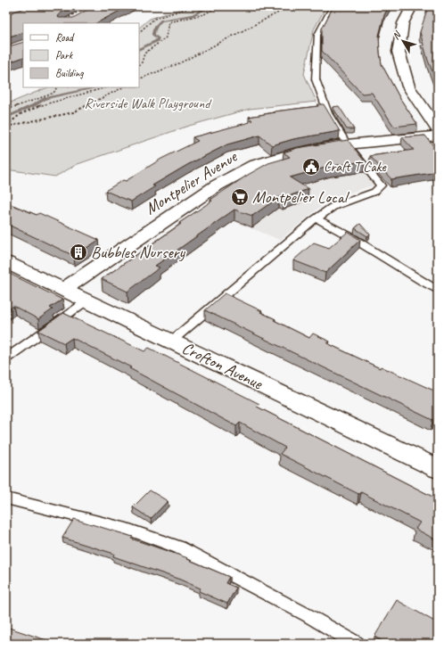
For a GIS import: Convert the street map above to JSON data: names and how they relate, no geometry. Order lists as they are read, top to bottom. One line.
{"streets":{"street":["Montpelier Avenue","Crofton Avenue"]},"crossings":[["Montpelier Avenue","Crofton Avenue"]],"parks":["Riverside Walk Playground"],"places":{"public building":["Craft T Cake"],"supermarket":["Montpelier Local"],"building":["Bubbles Nursery"]},"legend":["Road","Park","Building"],"north":"top left"}
